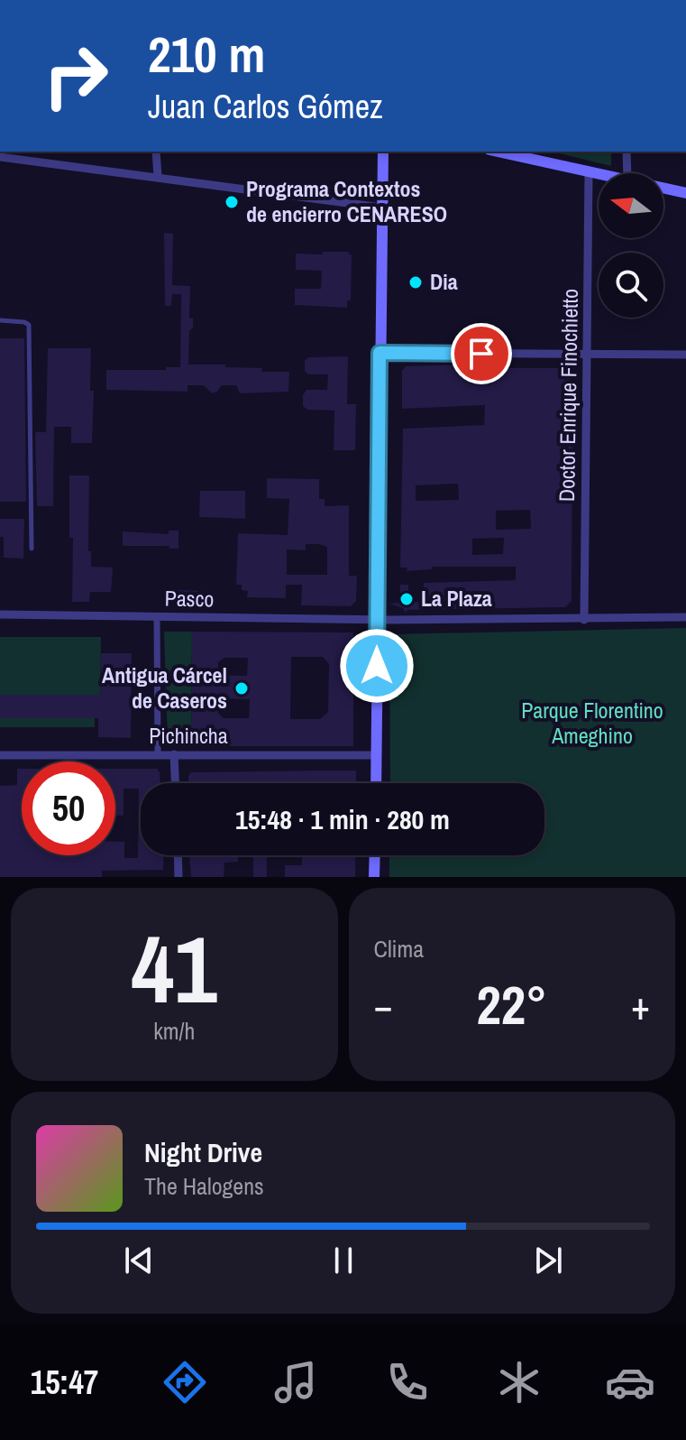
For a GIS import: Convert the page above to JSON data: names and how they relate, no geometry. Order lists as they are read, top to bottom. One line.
{"streets":{"street":["Doctor Enrique Finochietto","Pasco","Pichincha"]},"crossings":[["Doctor Enrique Finochietto","Pasco"]],"parks":["Parque Florentino Ameghino"],"places":["Programa Contextos de encierro CENARESO","Dia","La Plaza","Antigua Cárcel de Caseros"],"north":"left","page":{"turn":["210 m","Juan Carlos Gómez"],"limit":"50","trip":"15:48 · 1 min · 280 m","tile":[["41","km/h"],"Clima"],"heat":["−","22°","+"],"song":["Night Drive","The Halogens"],"tabs":"15:47"}}
